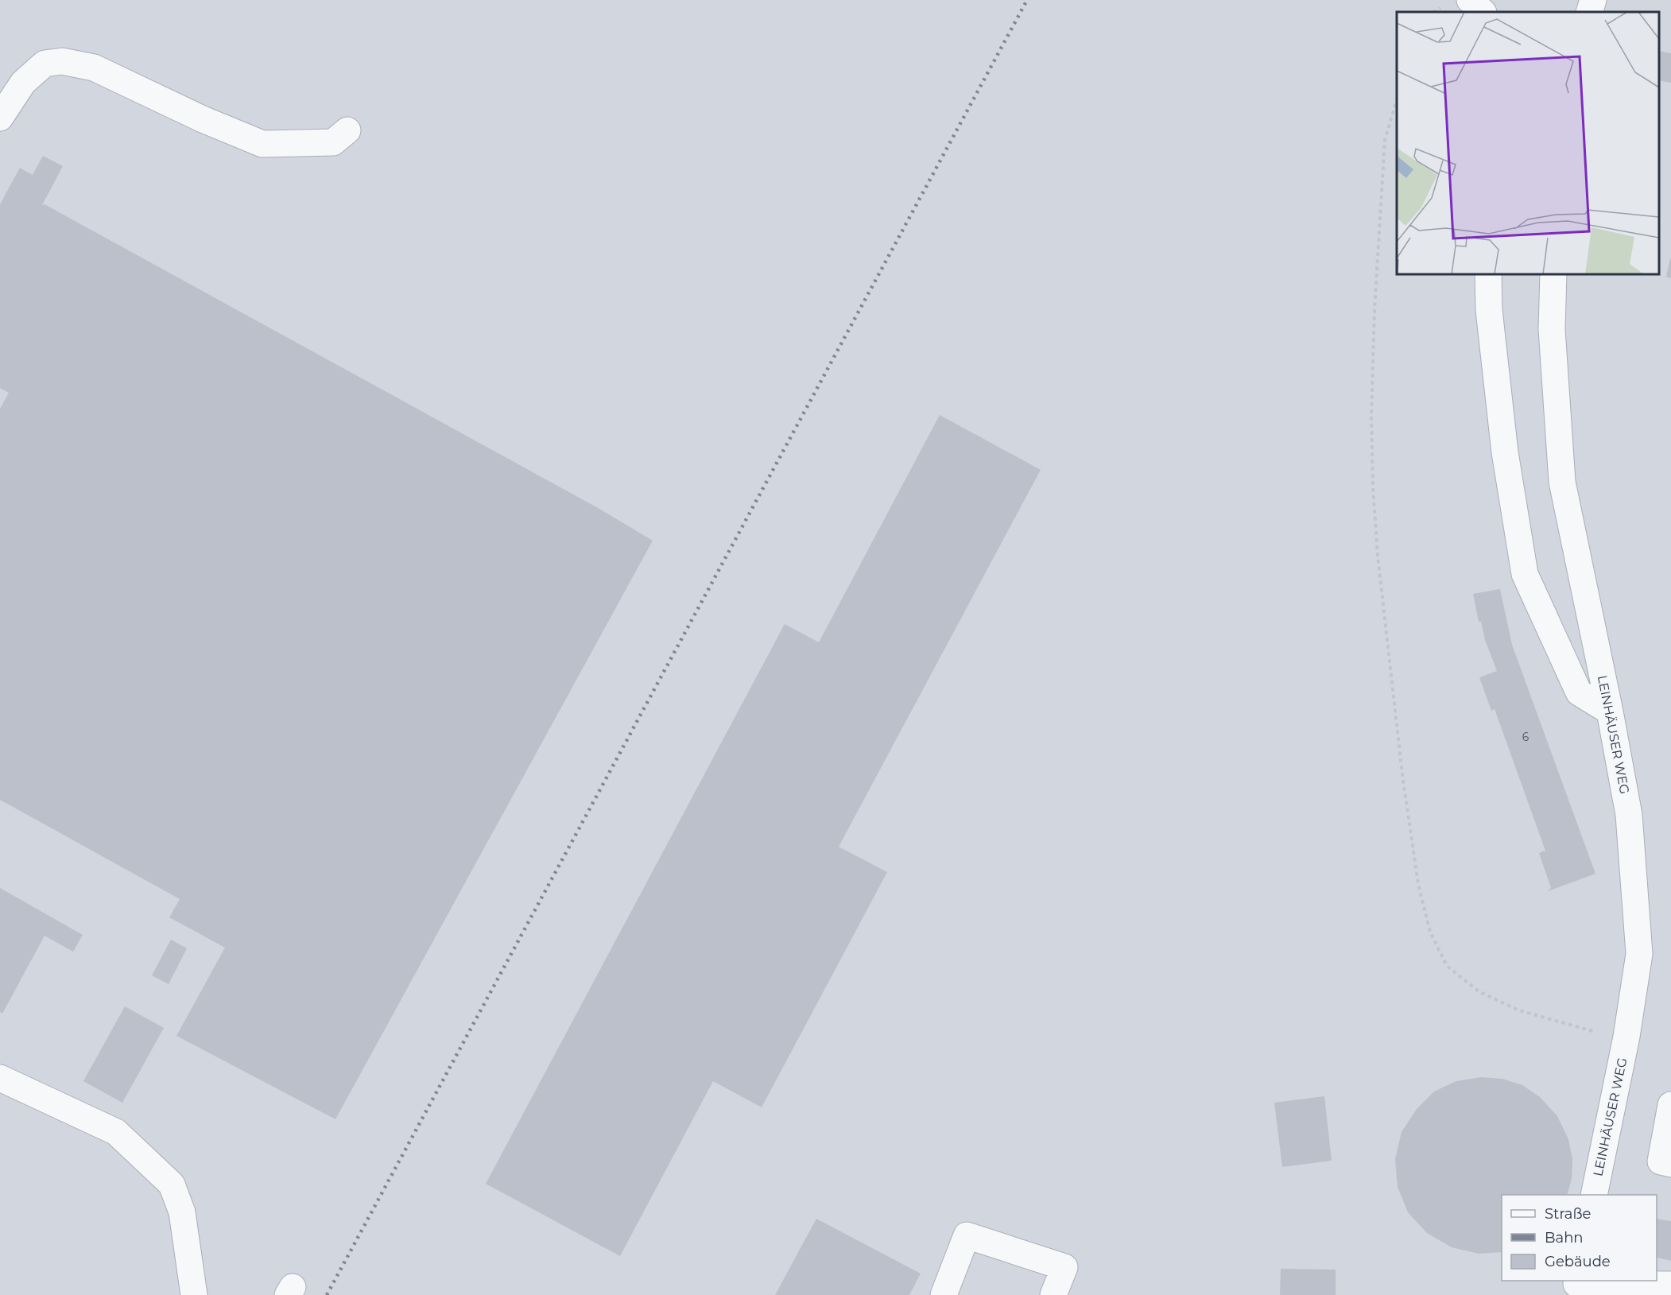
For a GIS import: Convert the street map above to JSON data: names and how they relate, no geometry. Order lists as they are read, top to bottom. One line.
{"streets":{"street":["LEINHÄUSER WEG"]},"house_numbers":["6"],"legend":["Straße","Bahn","Gebäude"]}
